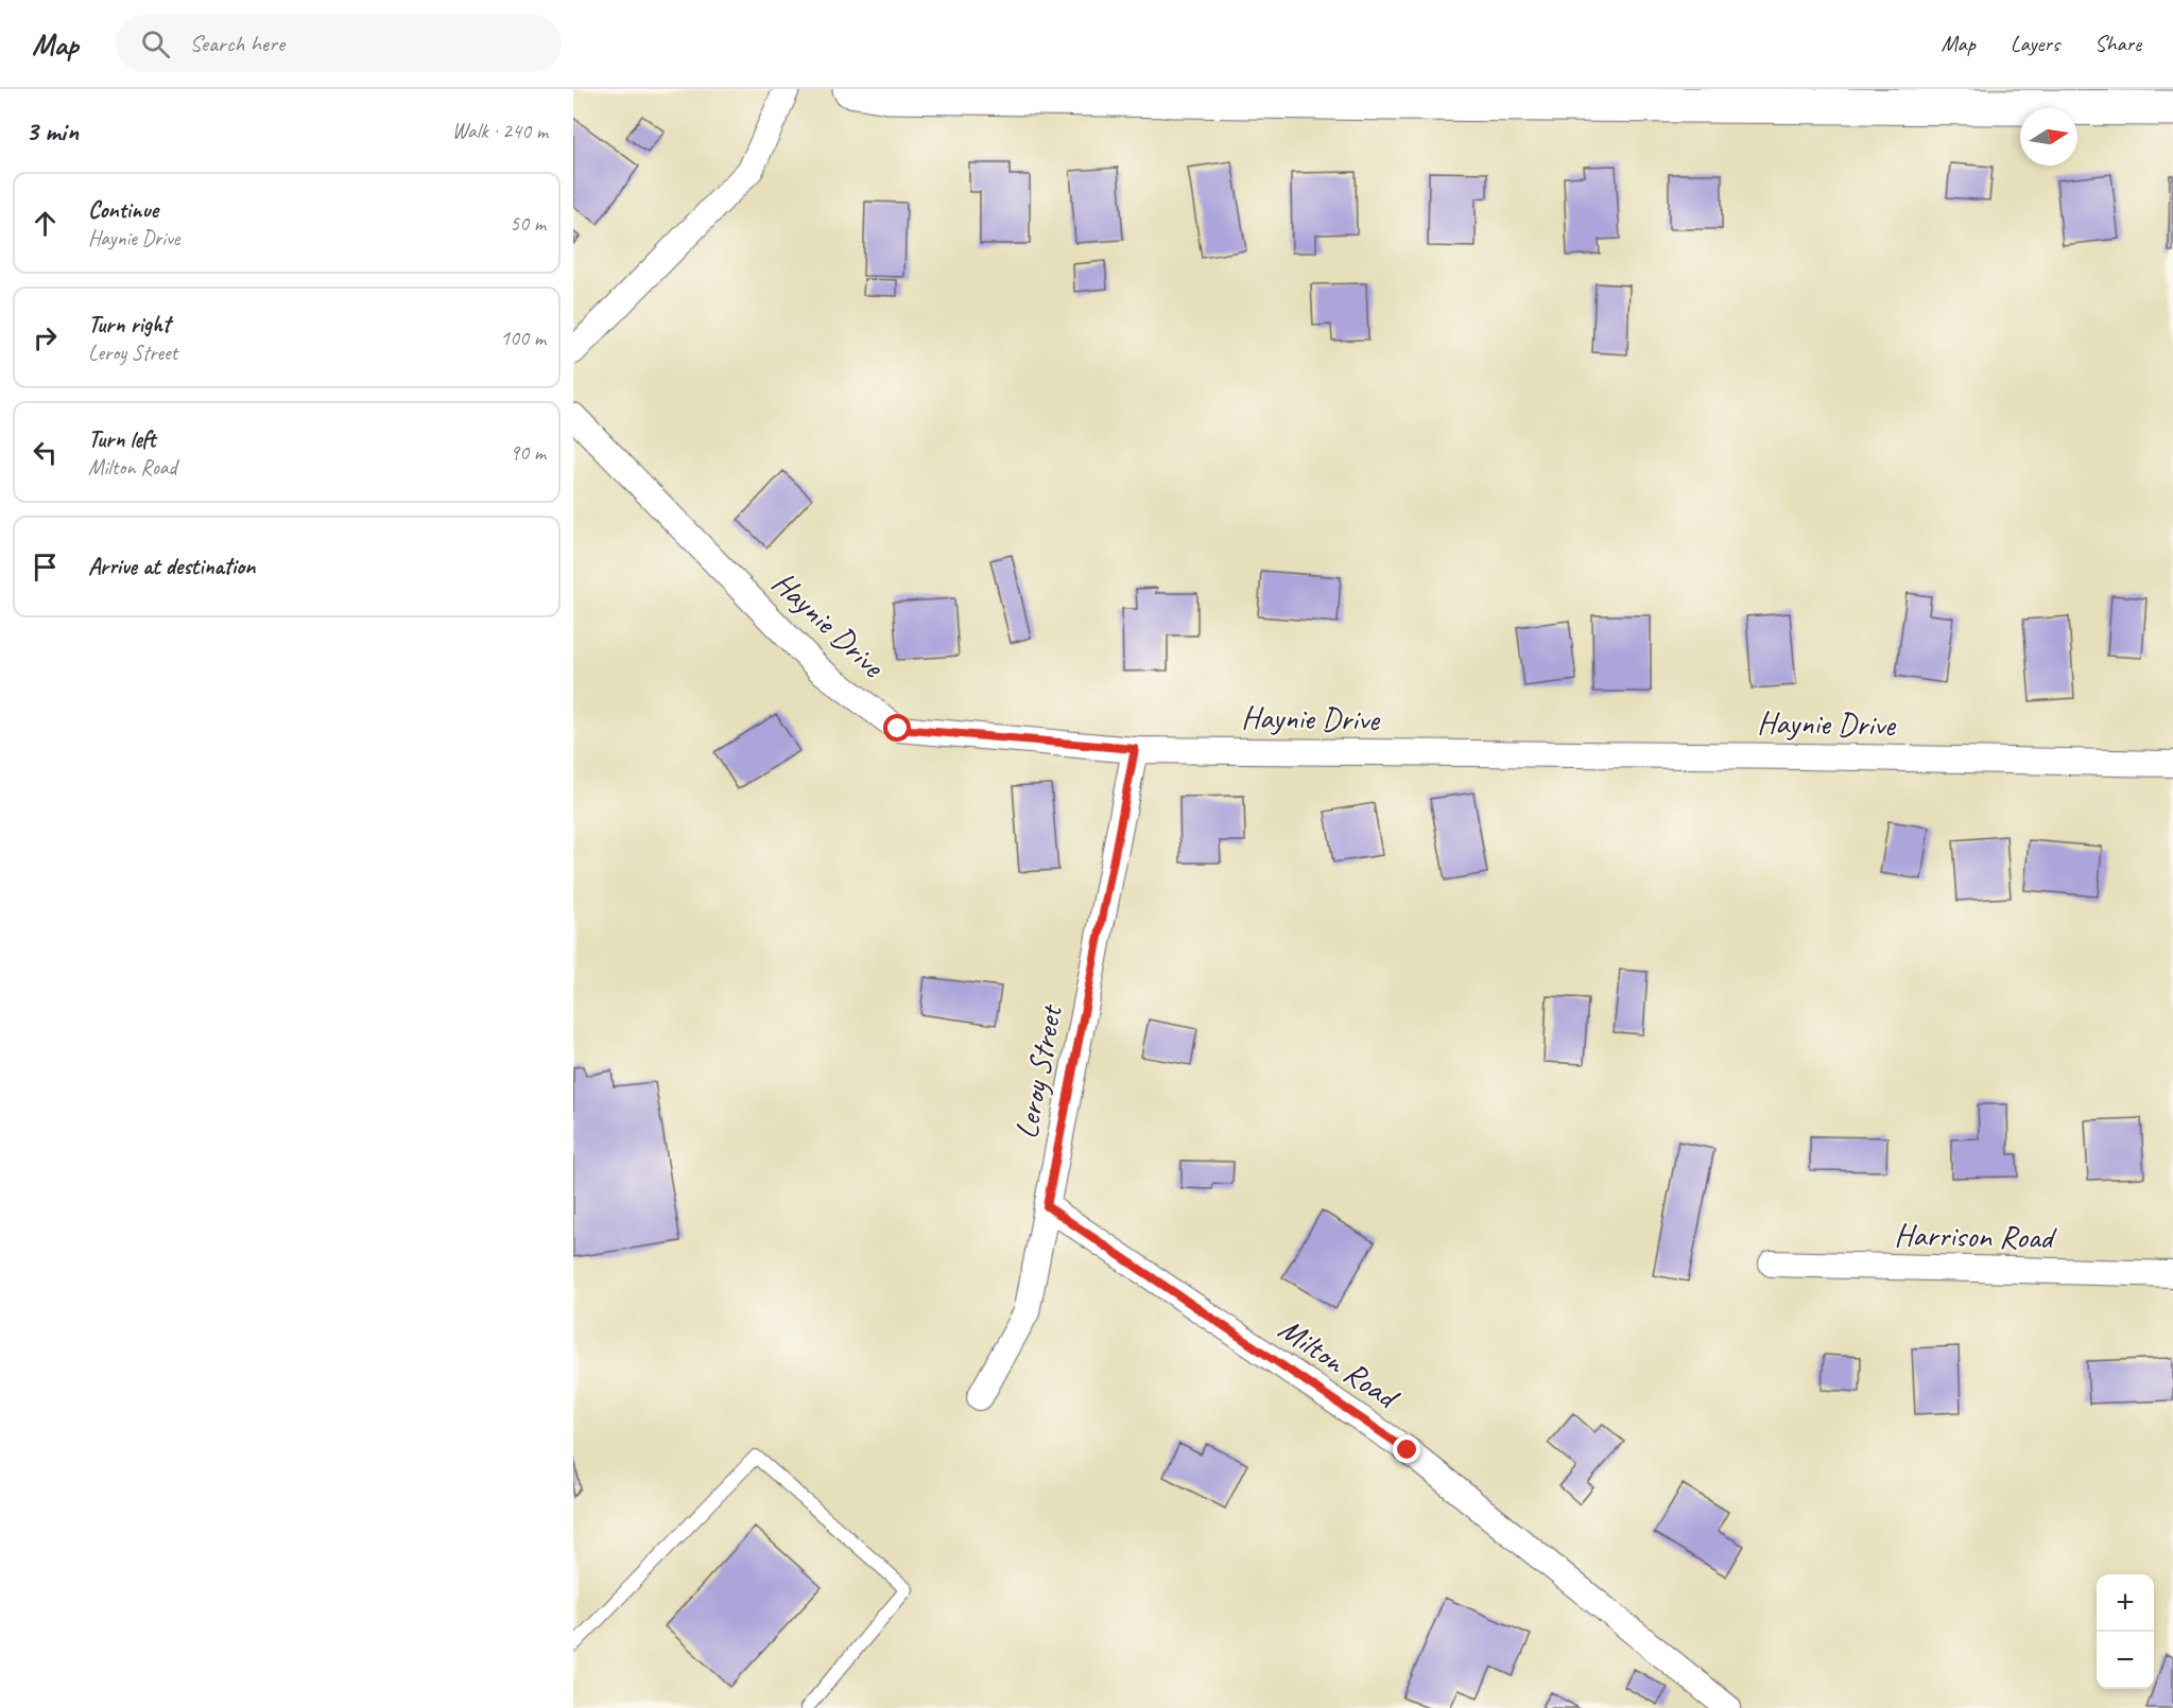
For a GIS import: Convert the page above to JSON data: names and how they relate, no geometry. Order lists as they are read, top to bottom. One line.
{"streets":{"street":["Haynie Drive","Leroy Street","Harrison Road","Milton Road"]},"crossings":[["Haynie Drive","Leroy Street"],["Leroy Street","Milton Road"]],"north":"right","page":{"header":"Map","search":"Search here","nav":["Map","Layers","Share"],"heading":["3 min","Walk · 240 m"],"list":[["Continue","Haynie Drive","50 m"],["Turn right","Leroy Street","100 m"],["Turn left","Milton Road","90 m"],"Arrive at destination"],"map_buttons":["+","−"]}}
